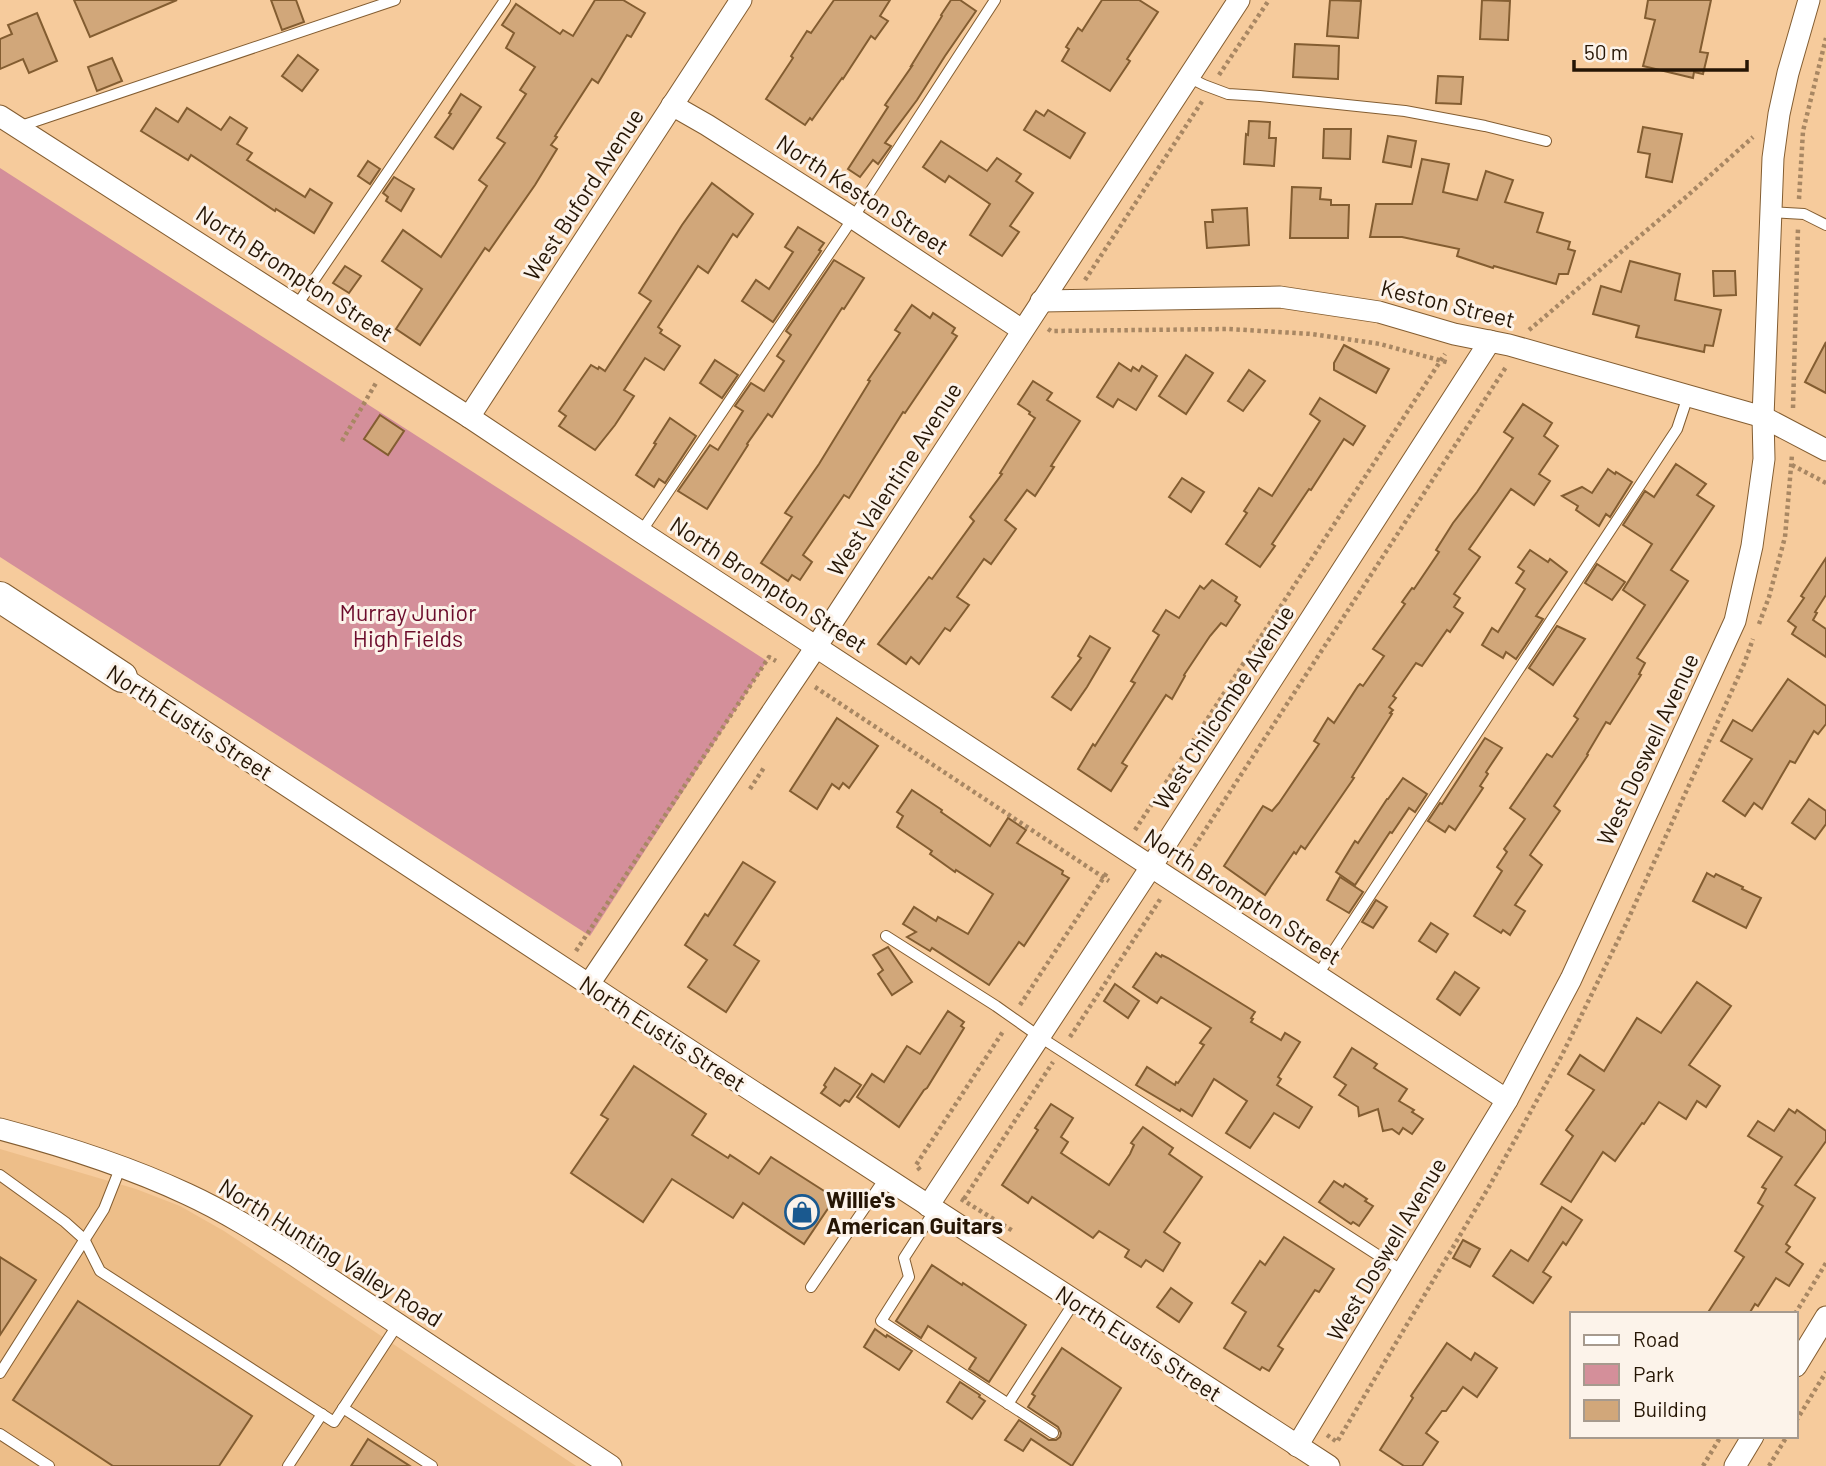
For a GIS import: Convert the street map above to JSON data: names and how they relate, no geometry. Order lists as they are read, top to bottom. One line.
{"streets":{"main road":["North Eustis Street"],"street":["West Buford Avenue","North Keston Street","North Brompton Street","Keston Street","West Valentine Avenue","West Chilcombe Avenue","West Doswell Avenue","North Hunting Valley Road"]},"crossings":[["West Buford Avenue","North Keston Street"],["West Buford Avenue","North Brompton Street"],["North Keston Street","West Valentine Avenue"],["North Brompton Street","West Valentine Avenue"],["North Brompton Street","West Chilcombe Avenue"],["North Brompton Street","West Doswell Avenue"],["Keston Street","West Valentine Avenue"],["Keston Street","West Chilcombe Avenue"],["Keston Street","West Doswell Avenue"],["West Valentine Avenue","North Eustis Street"],["West Chilcombe Avenue","North Eustis Street"],["North Eustis Street","West Doswell Avenue"]],"parks":["Murray Junior High Fields"],"places":{"shop":["Willie's American Guitars"]},"legend":["Road","Park","Building"],"scale_bar":"50 m"}
